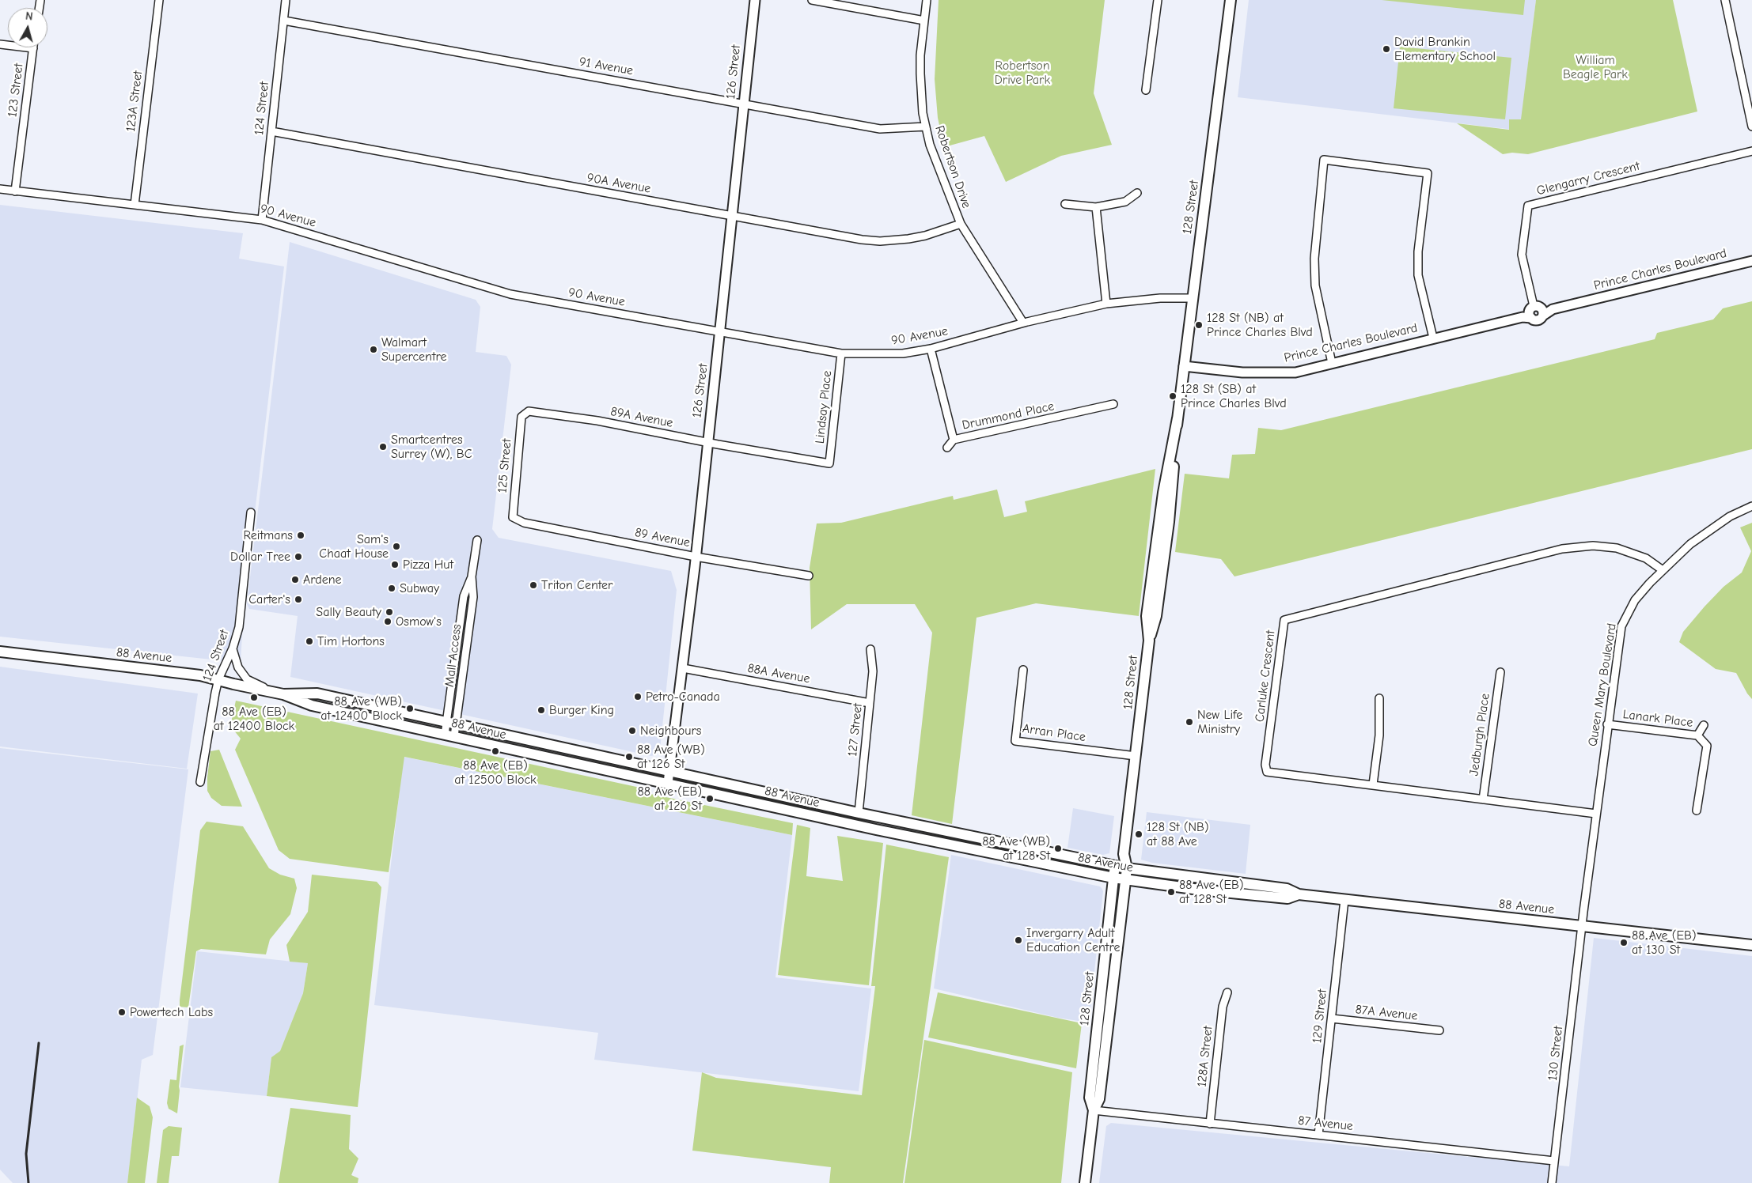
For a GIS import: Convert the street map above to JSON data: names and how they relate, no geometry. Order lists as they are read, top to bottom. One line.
{"streets":{"main road":["128 Street","88 Avenue"],"street":["91 Avenue","126 Street","123 Street","123A Street","124 Street","Robertson Drive","Glengarry Crescent","90A Avenue","90 Avenue","Prince Charles Boulevard","Lindsay Place","Drummond Place","89A Avenue","125 Street","89 Avenue","Mall Access","88A Avenue","Carluke Crescent","Queen Mary Boulevard","Lanark Place","127 Street","Arran Place","Jedburgh Place","87A Avenue","129 Street","130 Street","128A Street","87 Avenue"]},"crossings":[["91 Avenue","126 Street"],["91 Avenue","124 Street"],["91 Avenue","Robertson Drive"],["126 Street","90A Avenue"],["126 Street","90 Avenue"],["126 Street","89A Avenue"],["126 Street","89 Avenue"],["126 Street","88 Avenue"],["126 Street","88A Avenue"],["123 Street","90 Avenue"],["123A Street","90 Avenue"],["124 Street","90A Avenue"],["124 Street","90 Avenue"],["124 Street","88 Avenue"],["Robertson Drive","90A Avenue"],["Robertson Drive","90 Avenue"],["Glengarry Crescent","Prince Charles Boulevard"],["128 Street","90 Avenue"],["128 Street","Prince Charles Boulevard"],["128 Street","88 Avenue"],["128 Street","Arran Place"],["128 Street","87 Avenue"],["90 Avenue","Lindsay Place"],["90 Avenue","Drummond Place"],["Lindsay Place","89A Avenue"],["89A Avenue","125 Street"],["125 Street","89 Avenue"],["88 Avenue","Mall Access"],["88 Avenue","Queen Mary Boulevard"],["88 Avenue","127 Street"],["88 Avenue","129 Street"],["88 Avenue","130 Street"],["88A Avenue","127 Street"],["Carluke Crescent","Queen Mary Boulevard"],["Carluke Crescent","Jedburgh Place"],["Queen Mary Boulevard","Lanark Place"],["Queen Mary Boulevard","130 Street"],["87A Avenue","129 Street"],["129 Street","87 Avenue"],["130 Street","87 Avenue"],["128A Street","87 Avenue"]],"parks":["William Beagle Park","Robertson Drive Park"],"places":["David Brankin Elementary School","128 St (NB) at Prince Charles Blvd","Walmart Supercentre","128 St (SB) at Prince Charles Blvd","Smartcentres Surrey (W), BC","Reitmans","Sam's Chaat House","Dollar Tree","Pizza Hut","Ardene","Triton Center","Subway","Carter's","Sally Beauty","Osmow's","Tim Hortons","Petro-Canada","88 Ave (EB) at 12400 Block","88 Ave (WB) at 12400 Block","Burger King","New Life Ministry","Neighbours","88 Ave (EB) at 12500 Block","88 Ave (WB) at 126 St","88 Ave (EB) at 126 St","128 St (NB) at 88 Ave","88 Ave (WB) at 128 St","88 Ave (EB) at 128 St","Invergarry Adult Education Centre","88 Ave (EB) at 130 St","Powertech Labs"],"north":"top"}
